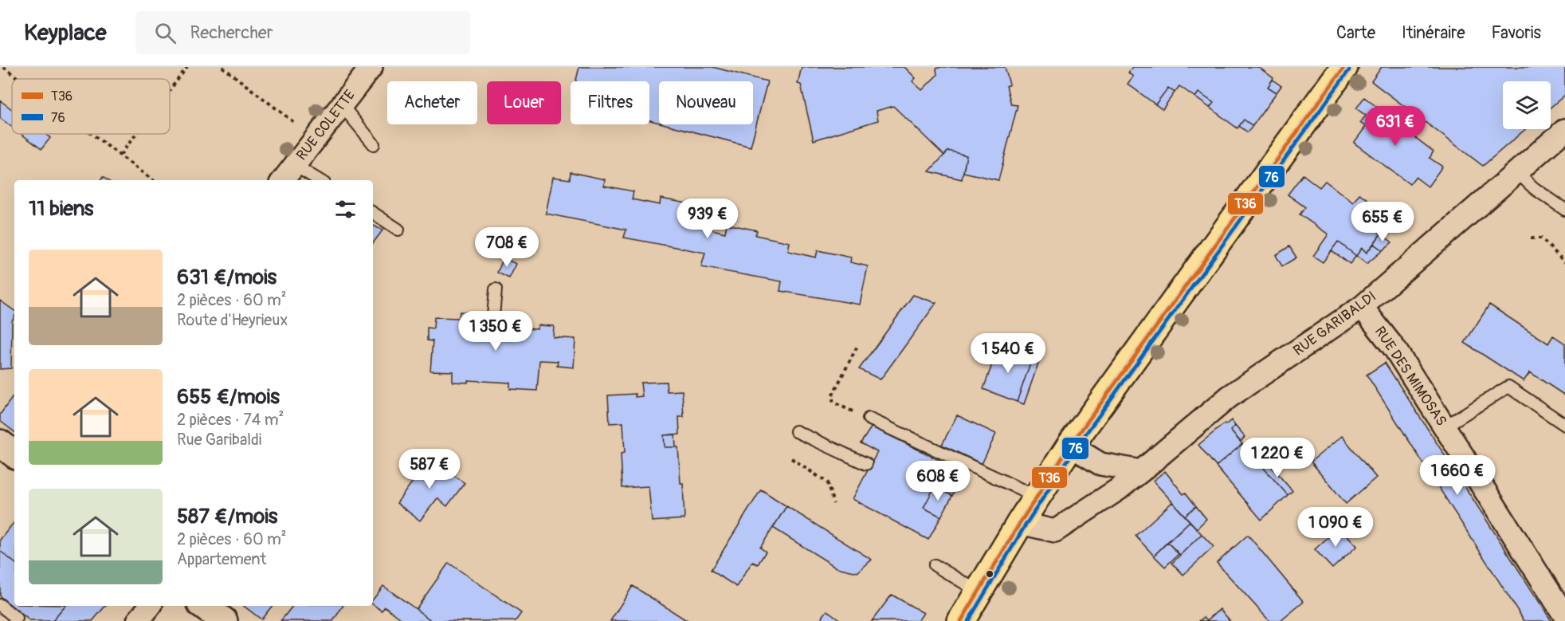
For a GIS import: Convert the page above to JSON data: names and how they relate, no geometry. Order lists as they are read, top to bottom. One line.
{"streets":{"street":["RUE COLETTE","RUE GARIBALDI","RUE DES MIMOSAS"]},"crossings":[["RUE GARIBALDI","RUE DES MIMOSAS"]],"lines":["transit line T36","transit line 76"],"legend":["T36","76"],"page":{"header":"Keyplace","search":"Rechercher","nav":["Carte","Itinéraire","Favoris"],"chip":["Acheter","Louer","Filtres","Nouveau"],"price":["631 €","939 €","655 €","708 €","1 350 €","1 540 €","1 220 €","587 €","1 660 €","608 €","1 090 €"],"heading":"11 biens","list":[{"name":"631 €/mois","note":"2 pièces · 60 m² · Route d'Heyrieux"},{"name":"655 €/mois","note":"2 pièces · 74 m² · Rue Garibaldi"},{"name":"587 €/mois","note":"2 pièces · 60 m² · Appartement"}]}}
